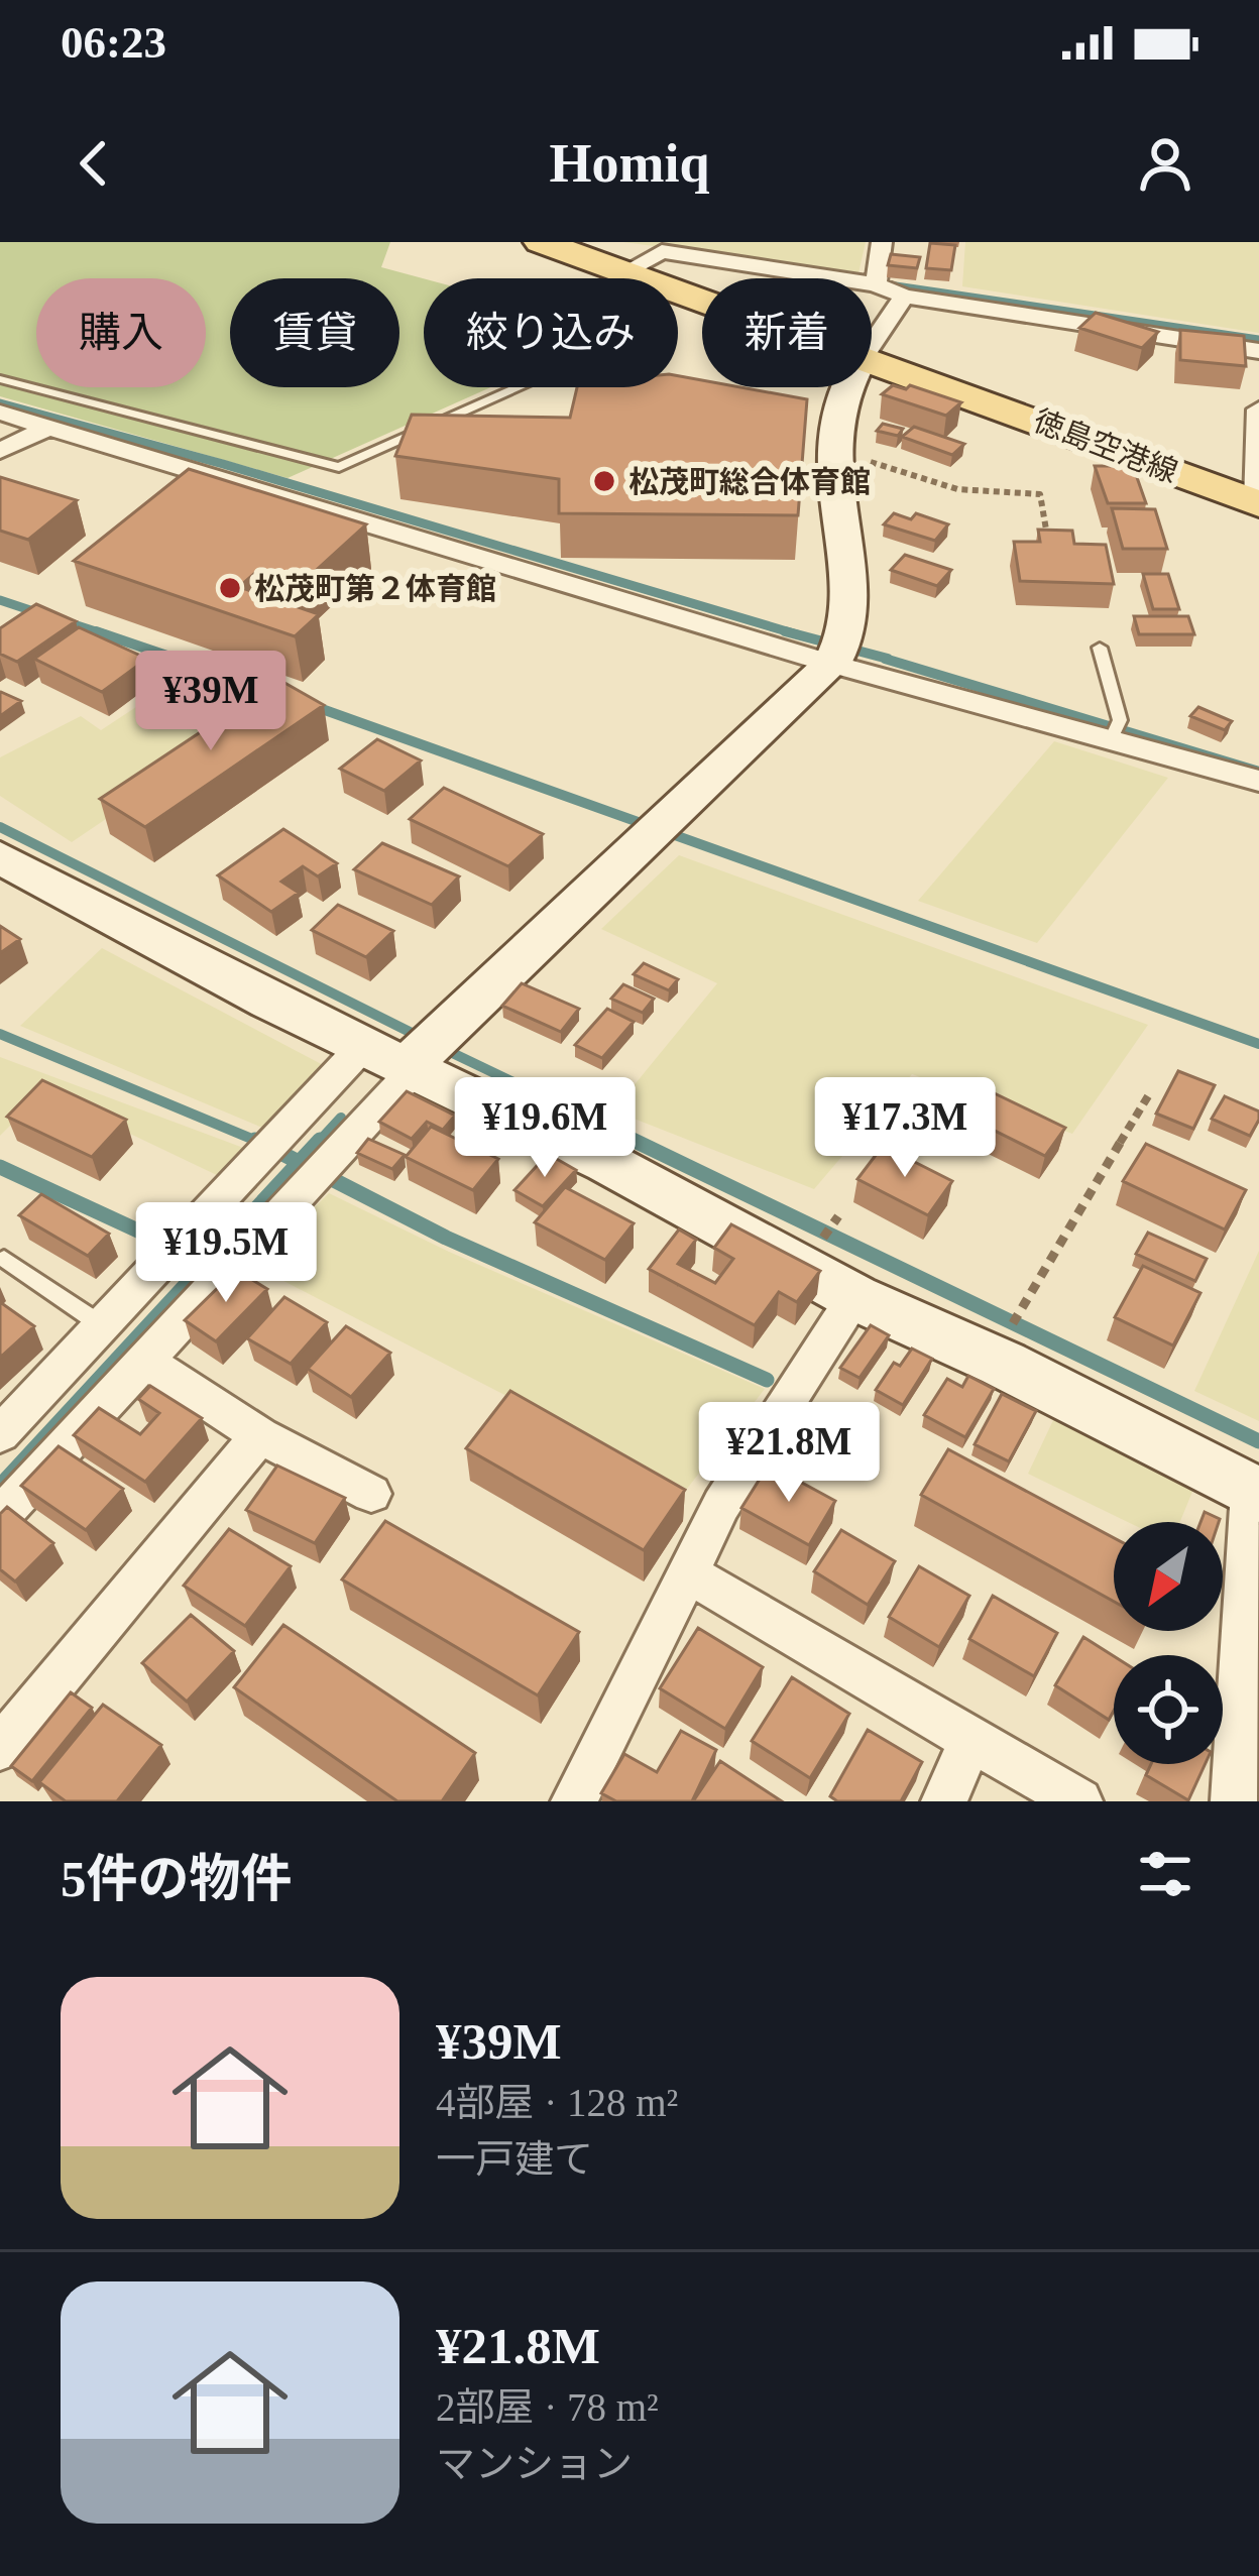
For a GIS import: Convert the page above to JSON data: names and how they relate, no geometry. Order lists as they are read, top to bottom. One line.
{"streets":{"main road":["徳島空港線"]},"places":["松茂町総合体育館","松茂町第２体育館"],"north":"bottom left","page":{"status":"06:23","header":"Homiq","chip":["購入","賃貸","絞り込み","新着"],"price":["¥39M","¥19.6M","¥17.3M","¥19.5M","¥21.8M"],"heading":"5件の物件","list":[{"name":"¥39M","note":"4部屋 · 128 m² · 一戸建て"},{"name":"¥21.8M","note":"2部屋 · 78 m² · マンション"}]}}
